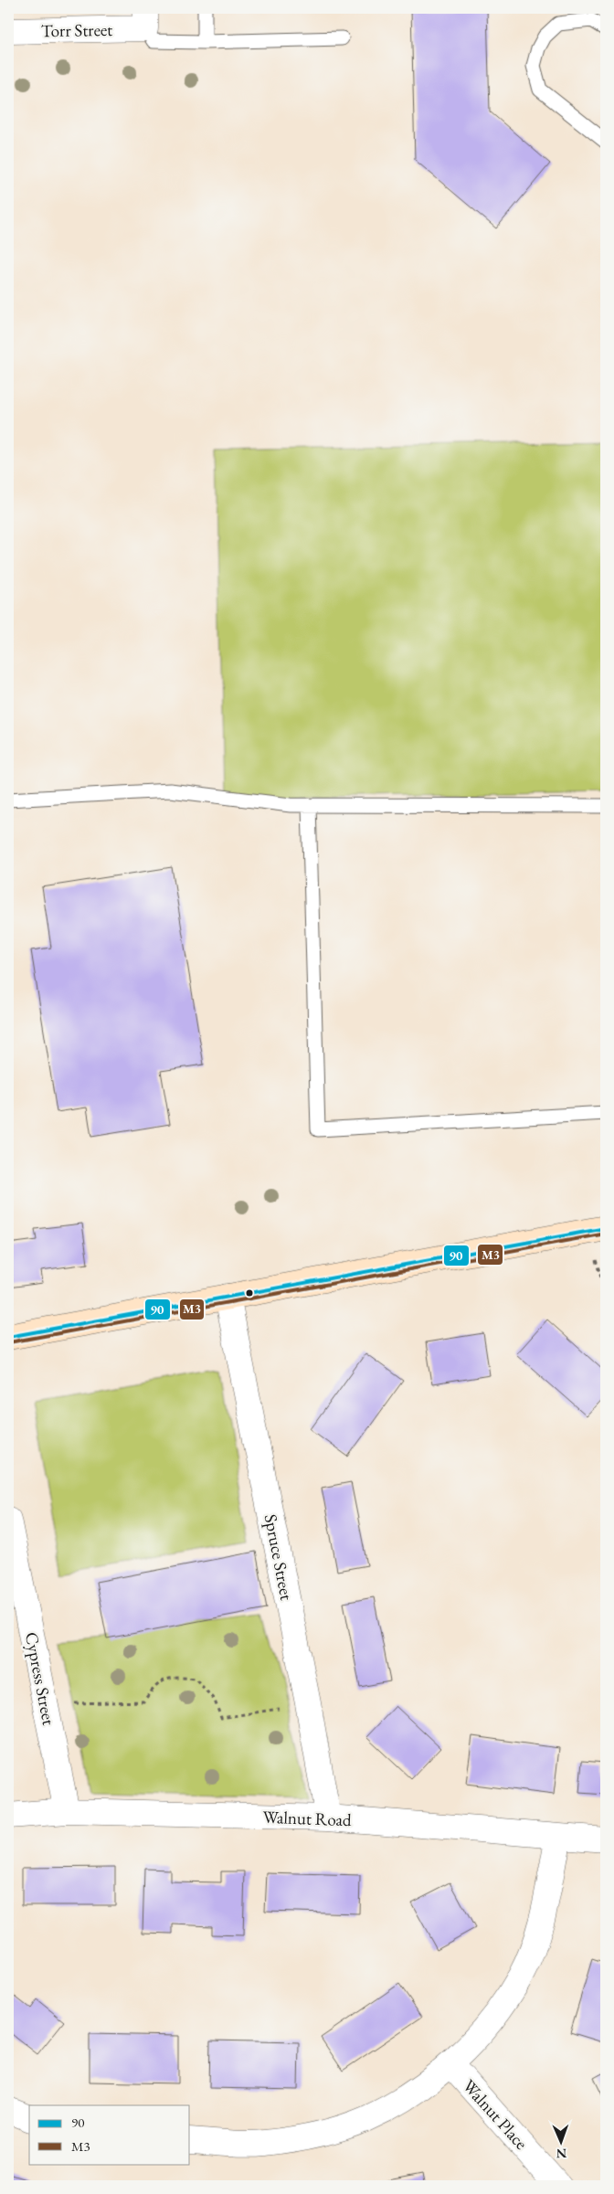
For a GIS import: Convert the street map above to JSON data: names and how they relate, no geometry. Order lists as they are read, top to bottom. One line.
{"streets":{"street":["Torr Street","Spruce Street","Cypress Street","Walnut Road","Walnut Place"]},"crossings":[["Spruce Street","Walnut Road"],["Cypress Street","Walnut Road"]],"lines":["transit line 90","transit line M3"],"legend":["90","M3"],"north":"bottom"}
